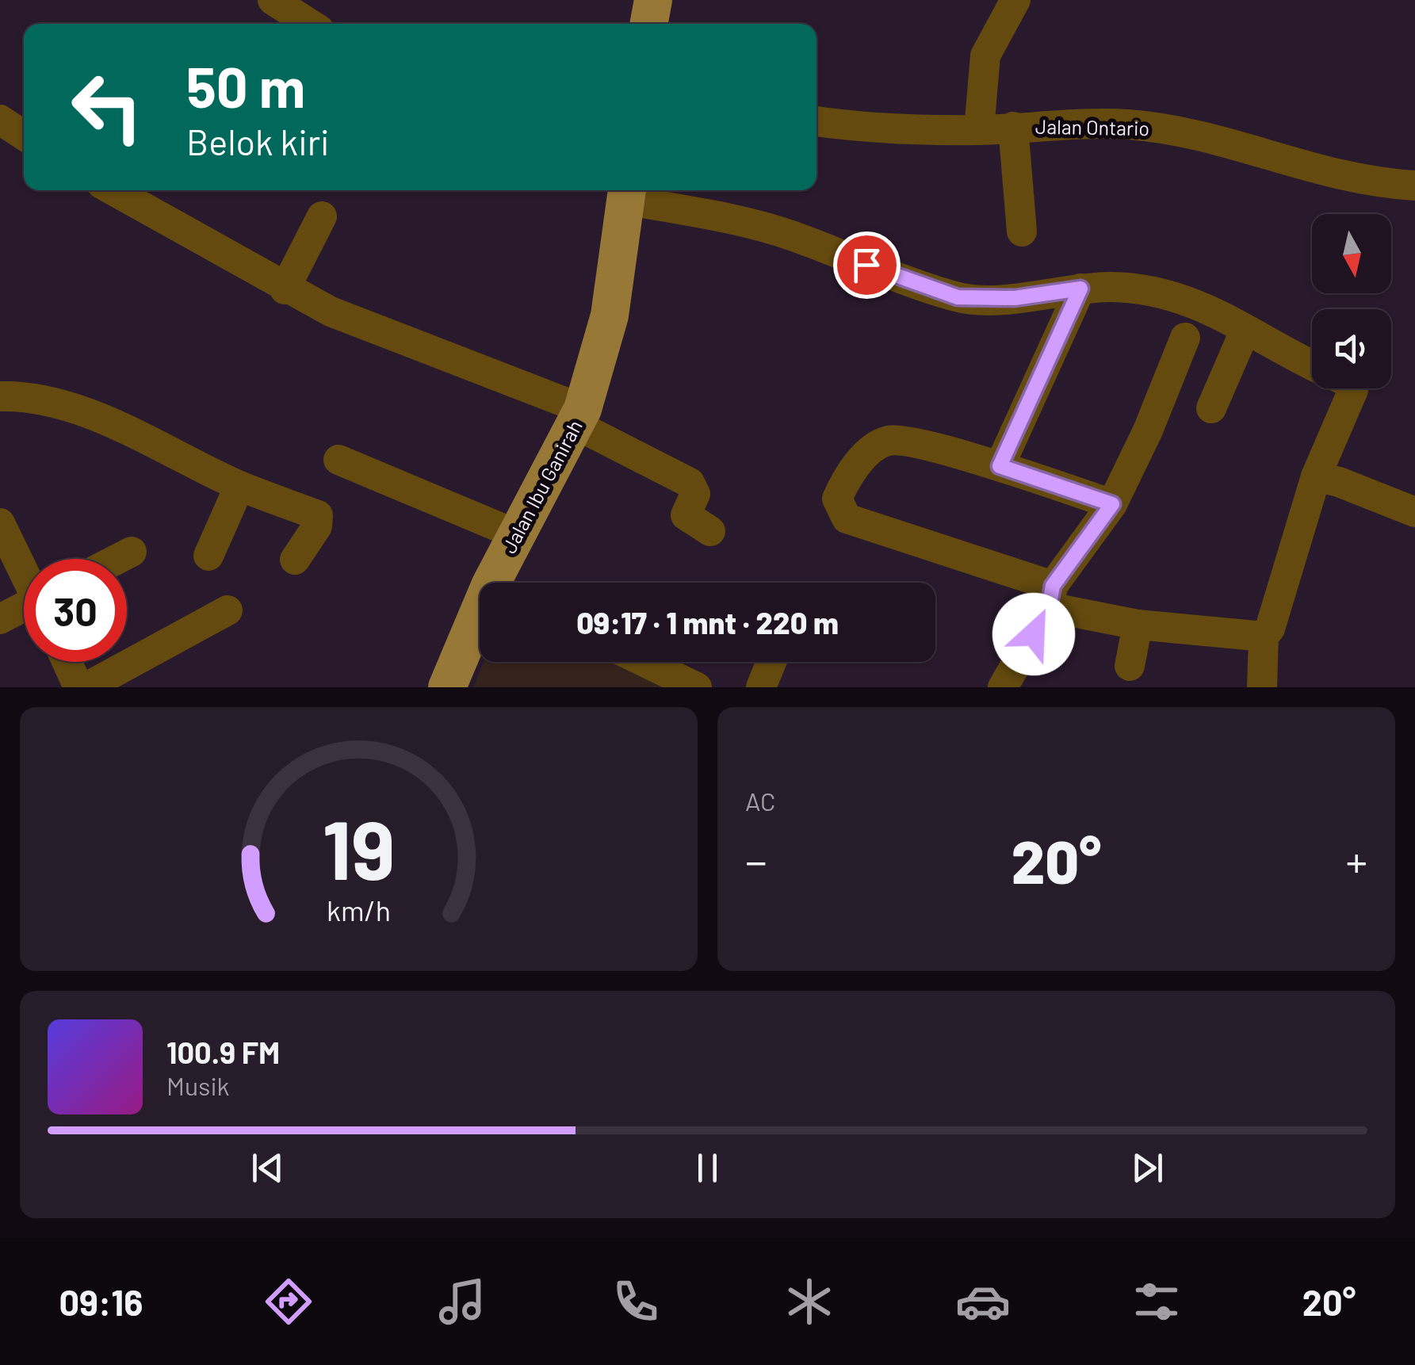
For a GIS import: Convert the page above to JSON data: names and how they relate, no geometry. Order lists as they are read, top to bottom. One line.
{"streets":{"main road":["Jalan Ibu Ganirah"],"street":["Jalan Ontario"]},"north":"bottom","page":{"turn":["50 m","Belok kiri"],"limit":"30","trip":"09:17 · 1 mnt · 220 m","tile":"AC","heat":["−","20°","+"],"song":["100.9 FM","Musik"],"tabs":["09:16","20°"],"gauge":["19","km/h"]}}
